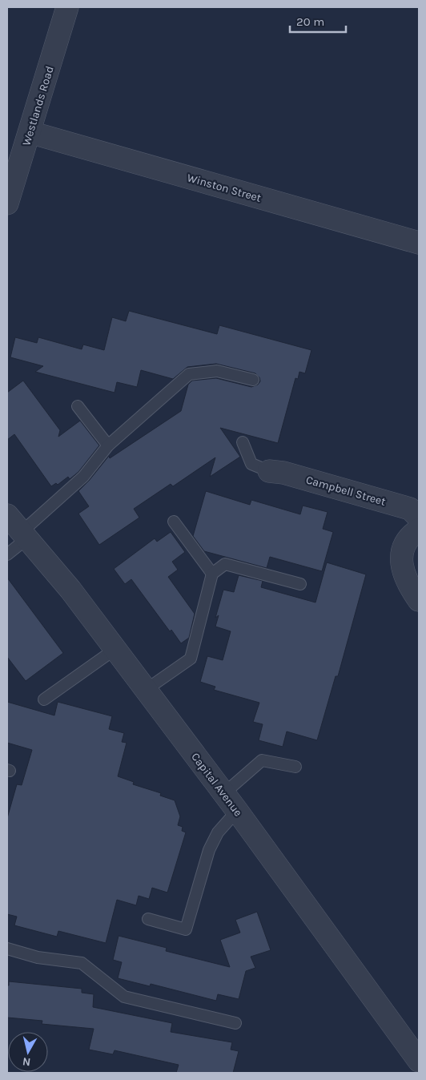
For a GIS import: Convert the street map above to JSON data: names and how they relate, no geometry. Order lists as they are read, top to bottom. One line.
{"streets":{"street":["Westlands Road","Winston Street","Campbell Street","Capital Avenue"]},"crossings":[["Westlands Road","Winston Street"]],"scale_bar":"20 m","north":"bottom"}
